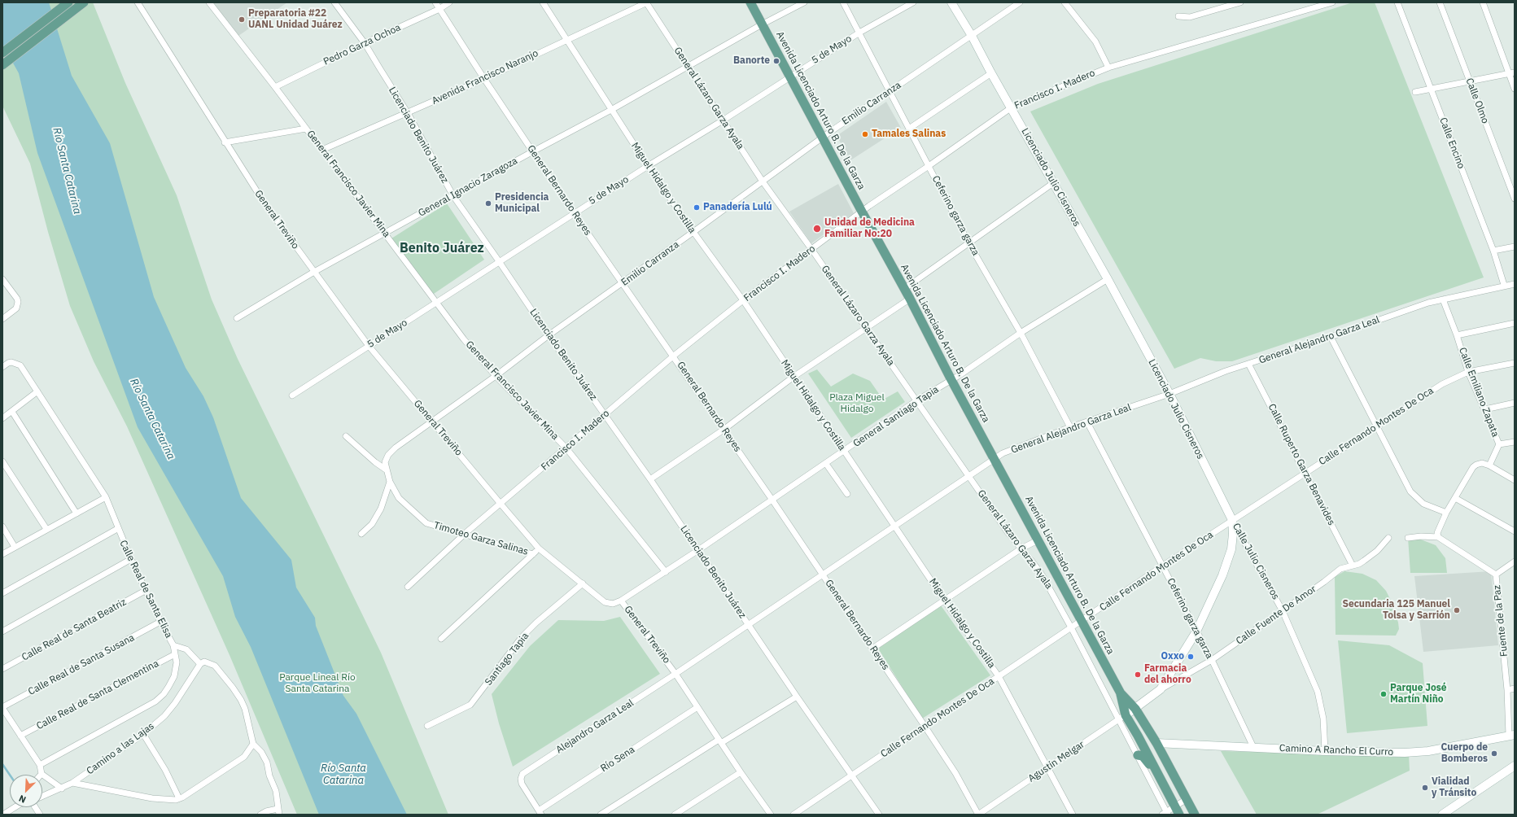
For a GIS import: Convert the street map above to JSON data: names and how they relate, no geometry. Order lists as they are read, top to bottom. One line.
{"streets":{"main road":["Avenida Licenciado Arturo B. De la Garza"],"street":["Pedro Garza Ochoa","5 de Mayo","Avenida Francisco Naranjo","Francisco I. Madero","General Lázaro Garza Ayala","Calle Olmo","Emilio Carranza","Licenciado Benito Juárez","Calle Encino","Licenciado Julio Cisneros","General Francisco Javier Mina","General Ignacio Zaragoza","Miguel Hidalgo y Costilla","General Bernardo Reyes","Ceferino garza garza","General Treviño","General Alejandro Garza Leal","Calle Emiliano Zapata","General Santiago Tapia","Calle Fernando Montes De Oca","Calle Ruperto Garza Benavides","Timoteo Garza Salinas","Calle Julio Cisneros","Calle Real de Santa Elisa","Calle Fuente De Amor","Fuente de la Paz","Calle Real de Santa Beatriz","Santiago Tapia","Calle Real de Santa Susana","Calle Real de Santa Clementina","Alejandro Garza Leal","Camino a las Lajas","Camino A Rancho El Curro","Río Sena","Agustín Melgar"]},"crossings":[["Pedro Garza Ochoa","Licenciado Benito Juárez"],["Pedro Garza Ochoa","General Francisco Javier Mina"],["Pedro Garza Ochoa","General Bernardo Reyes"],["5 de Mayo","General Lázaro Garza Ayala"],["5 de Mayo","Avenida Licenciado Arturo B. De la Garza"],["5 de Mayo","Licenciado Benito Juárez"],["5 de Mayo","General Francisco Javier Mina"],["5 de Mayo","Miguel Hidalgo y Costilla"],["5 de Mayo","General Bernardo Reyes"],["5 de Mayo","Ceferino garza garza"],["5 de Mayo","General Treviño"],["Avenida Francisco Naranjo","General Lázaro Garza Ayala"],["Avenida Francisco Naranjo","Licenciado Benito Juárez"],["Avenida Francisco Naranjo","General Francisco Javier Mina"],["Avenida Francisco Naranjo","Miguel Hidalgo y Costilla"],["Avenida Francisco Naranjo","General Bernardo Reyes"],["Francisco I. Madero","General Lázaro Garza Ayala"],["Francisco I. Madero","Avenida Licenciado Arturo B. De la Garza"],["Francisco I. Madero","Licenciado Benito Juárez"],["Francisco I. Madero","Licenciado Julio Cisneros"],["Francisco I. Madero","General Francisco Javier Mina"],["Francisco I. Madero","Miguel Hidalgo y Costilla"],["Francisco I. Madero","General Bernardo Reyes"],["Francisco I. Madero","Ceferino garza garza"],["Francisco I. Madero","General Treviño"],["Francisco I. Madero","Timoteo Garza Salinas"],["General Lázaro Garza Ayala","Emilio Carranza"],["General Lázaro Garza Ayala","Avenida Licenciado Arturo B. De la Garza"],["General Lázaro Garza Ayala","General Ignacio Zaragoza"],["General Lázaro Garza Ayala","General Alejandro Garza Leal"],["General Lázaro Garza Ayala","General Santiago Tapia"],["General Lázaro Garza Ayala","Calle Fernando Montes De Oca"],["General Lázaro Garza Ayala","Agustín Melgar"],["Emilio Carranza","Avenida Licenciado Arturo B. De la Garza"],["Emilio Carranza","Licenciado Benito Juárez"],["Emilio Carranza","Licenciado Julio Cisneros"],["Emilio Carranza","General Francisco Javier Mina"],["Emilio Carranza","Miguel Hidalgo y Costilla"],["Emilio Carranza","General Bernardo Reyes"],["Emilio Carranza","Ceferino garza garza"],["Emilio Carranza","General Treviño"],["Emilio Carranza","Timoteo Garza Salinas"],["Avenida Licenciado Arturo B. De la Garza","Licenciado Julio Cisneros"],["Avenida Licenciado Arturo B. De la Garza","General Ignacio Zaragoza"],["Avenida Licenciado Arturo B. De la Garza","General Alejandro Garza Leal"],["Avenida Licenciado Arturo B. De la Garza","General Santiago Tapia"],["Avenida Licenciado Arturo B. De la Garza","Calle Fernando Montes De Oca"],["Avenida Licenciado Arturo B. De la Garza","Camino A Rancho El Curro"],["Avenida Licenciado Arturo B. De la Garza","Agustín Melgar"],["Licenciado Benito Juárez","General Ignacio Zaragoza"],["Licenciado Benito Juárez","General Alejandro Garza Leal"],["Licenciado Benito Juárez","General Santiago Tapia"],["Licenciado Benito Juárez","Calle Fernando Montes De Oca"],["Calle Encino","General Alejandro Garza Leal"],["Licenciado Julio Cisneros","Ceferino garza garza"],["Licenciado Julio Cisneros","General Alejandro Garza Leal"],["Licenciado Julio Cisneros","General Santiago Tapia"],["Licenciado Julio Cisneros","Calle Fernando Montes De Oca"],["Licenciado Julio Cisneros","Calle Julio Cisneros"],["Licenciado Julio Cisneros","Calle Fuente De Amor"],["Licenciado Julio Cisneros","Agustín Melgar"],["General Francisco Javier Mina","General Ignacio Zaragoza"],["General Francisco Javier Mina","General Santiago Tapia"],["General Ignacio Zaragoza","Miguel Hidalgo y Costilla"],["General Ignacio Zaragoza","General Bernardo Reyes"],["General Ignacio Zaragoza","General Treviño"],["Miguel Hidalgo y Costilla","General Alejandro Garza Leal"],["Miguel Hidalgo y Costilla","General Santiago Tapia"],["Miguel Hidalgo y Costilla","Calle Fernando Montes De Oca"],["Miguel Hidalgo y Costilla","Agustín Melgar"],["General Bernardo Reyes","General Alejandro Garza Leal"],["General Bernardo Reyes","General Santiago Tapia"],["General Bernardo Reyes","Calle Fernando Montes De Oca"],["General Bernardo Reyes","Agustín Melgar"],["Ceferino garza garza","General Alejandro Garza Leal"],["Ceferino garza garza","General Santiago Tapia"],["Ceferino garza garza","Calle Fernando Montes De Oca"],["Ceferino garza garza","Calle Fuente De Amor"],["Ceferino garza garza","Camino A Rancho El Curro"],["General Treviño","General Alejandro Garza Leal"],["General Treviño","General Santiago Tapia"],["General Treviño","Santiago Tapia"],["General Treviño","Alejandro Garza Leal"],["General Treviño","Río Sena"],["General Alejandro Garza Leal","Calle Emiliano Zapata"],["General Alejandro Garza Leal","Calle Ruperto Garza Benavides"],["General Alejandro Garza Leal","Alejandro Garza Leal"],["Calle Emiliano Zapata","Calle Fernando Montes De Oca"],["Calle Fernando Montes De Oca","Calle Ruperto Garza Benavides"],["Calle Fernando Montes De Oca","Calle Julio Cisneros"],["Calle Ruperto Garza Benavides","Calle Fuente De Amor"],["Calle Julio Cisneros","Calle Fuente De Amor"],["Calle Julio Cisneros","Camino A Rancho El Curro"],["Calle Real de Santa Elisa","Calle Real de Santa Beatriz"],["Calle Real de Santa Elisa","Calle Real de Santa Susana"],["Calle Real de Santa Elisa","Calle Real de Santa Clementina"],["Fuente de la Paz","Camino A Rancho El Curro"],["Alejandro Garza Leal","Río Sena"]],"districts":["Benito Juárez"],"water":["Río Santa Catarina"],"parks":["Plaza Miguel Hidalgo","Parque Lineal Río Santa Catarina"],"places":["Preparatoria #22 UANL Unidad Juárez","Banorte","Tamales Salinas","Presidencia Municipal","Panadería Lulú","Unidad de Medicina Familiar No:20","Secundaria 125 Manuel Tolsa y Sarrión","Oxxo","Farmacia del ahorro","Parque José Martín Niño","Cuerpo de Bomberos","Vialidad y Tránsito"],"north":"bottom left"}
